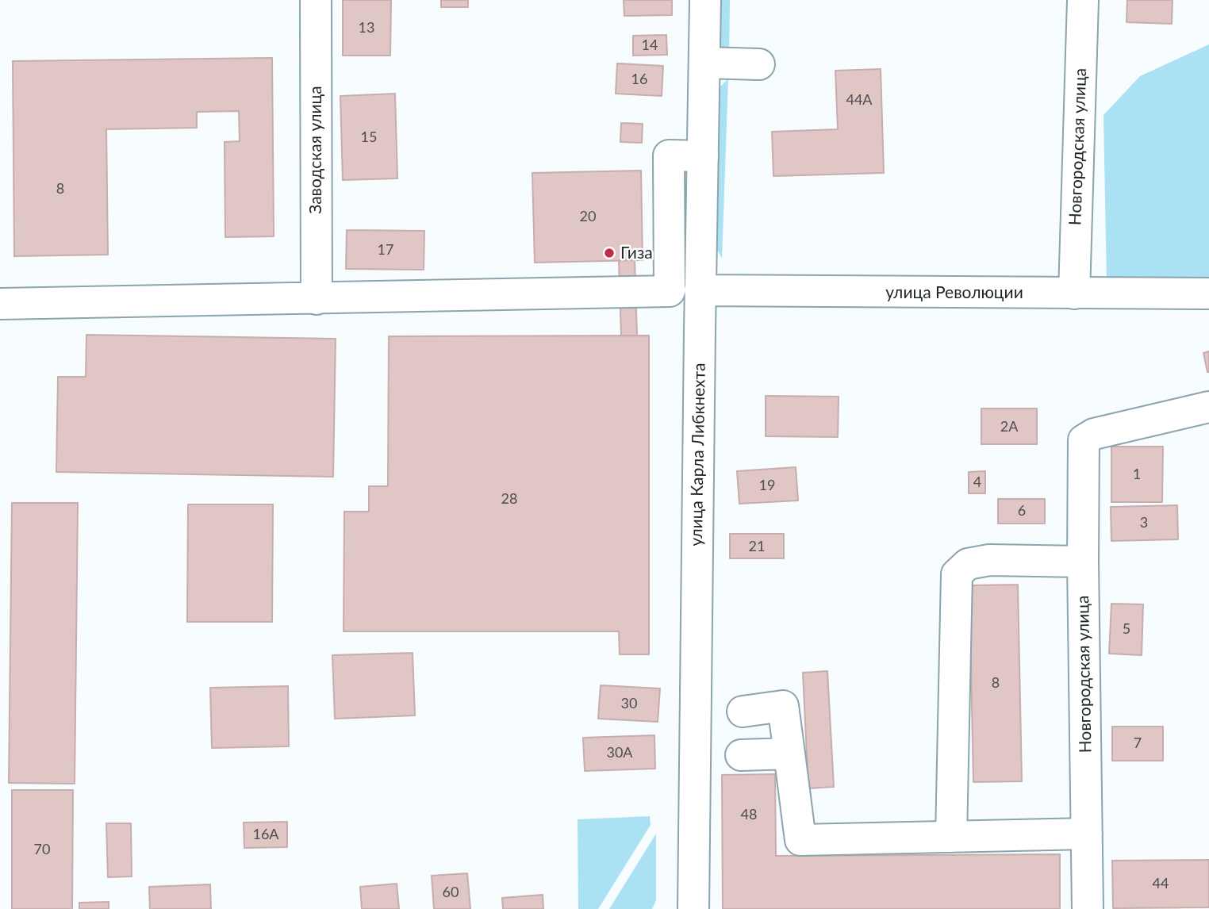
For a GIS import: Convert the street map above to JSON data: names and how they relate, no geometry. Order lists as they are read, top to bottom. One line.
{"streets":{"main road":["Новгородская улица","Заводская улица","улица Революции","улица Карла Либкнехта"]},"crossings":[["Новгородская улица","улица Революции"],["улица Революции","улица Карла Либкнехта"]],"places":["Гиза"],"house_numbers":["13","14","16","44А","15","8","20","17","2А","1","4","19","28","6","3","21","5","8","30","7","30А","48","16А","70","44","60"]}
